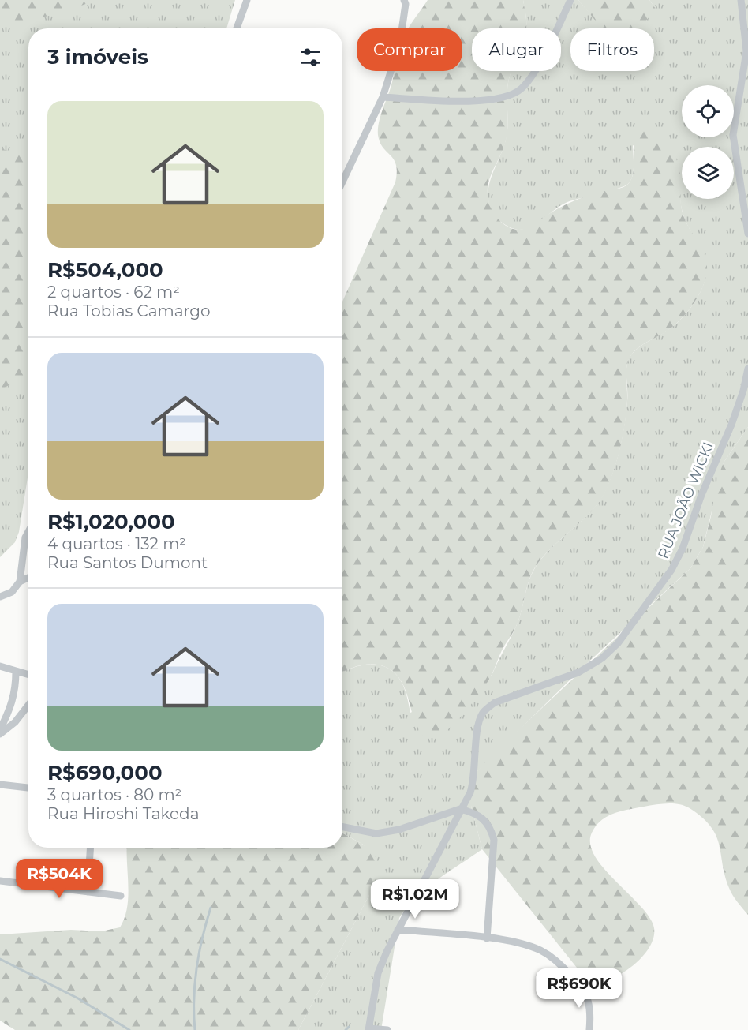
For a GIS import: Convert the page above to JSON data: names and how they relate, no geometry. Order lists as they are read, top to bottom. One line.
{"streets":{"street":["RUA JOÃO WICKI"]},"page":{"chip":["Comprar","Alugar","Filtros"],"heading":"3 imóveis","list":[{"name":"R$504,000","note":"2 quartos · 62 m² · Rua Tobias Camargo"},{"name":"R$1,020,000","note":"4 quartos · 132 m² · Rua Santos Dumont"},{"name":"R$690,000","note":"3 quartos · 80 m² · Rua Hiroshi Takeda"}],"price":["R$504K","R$1.02M","R$690K"]}}
